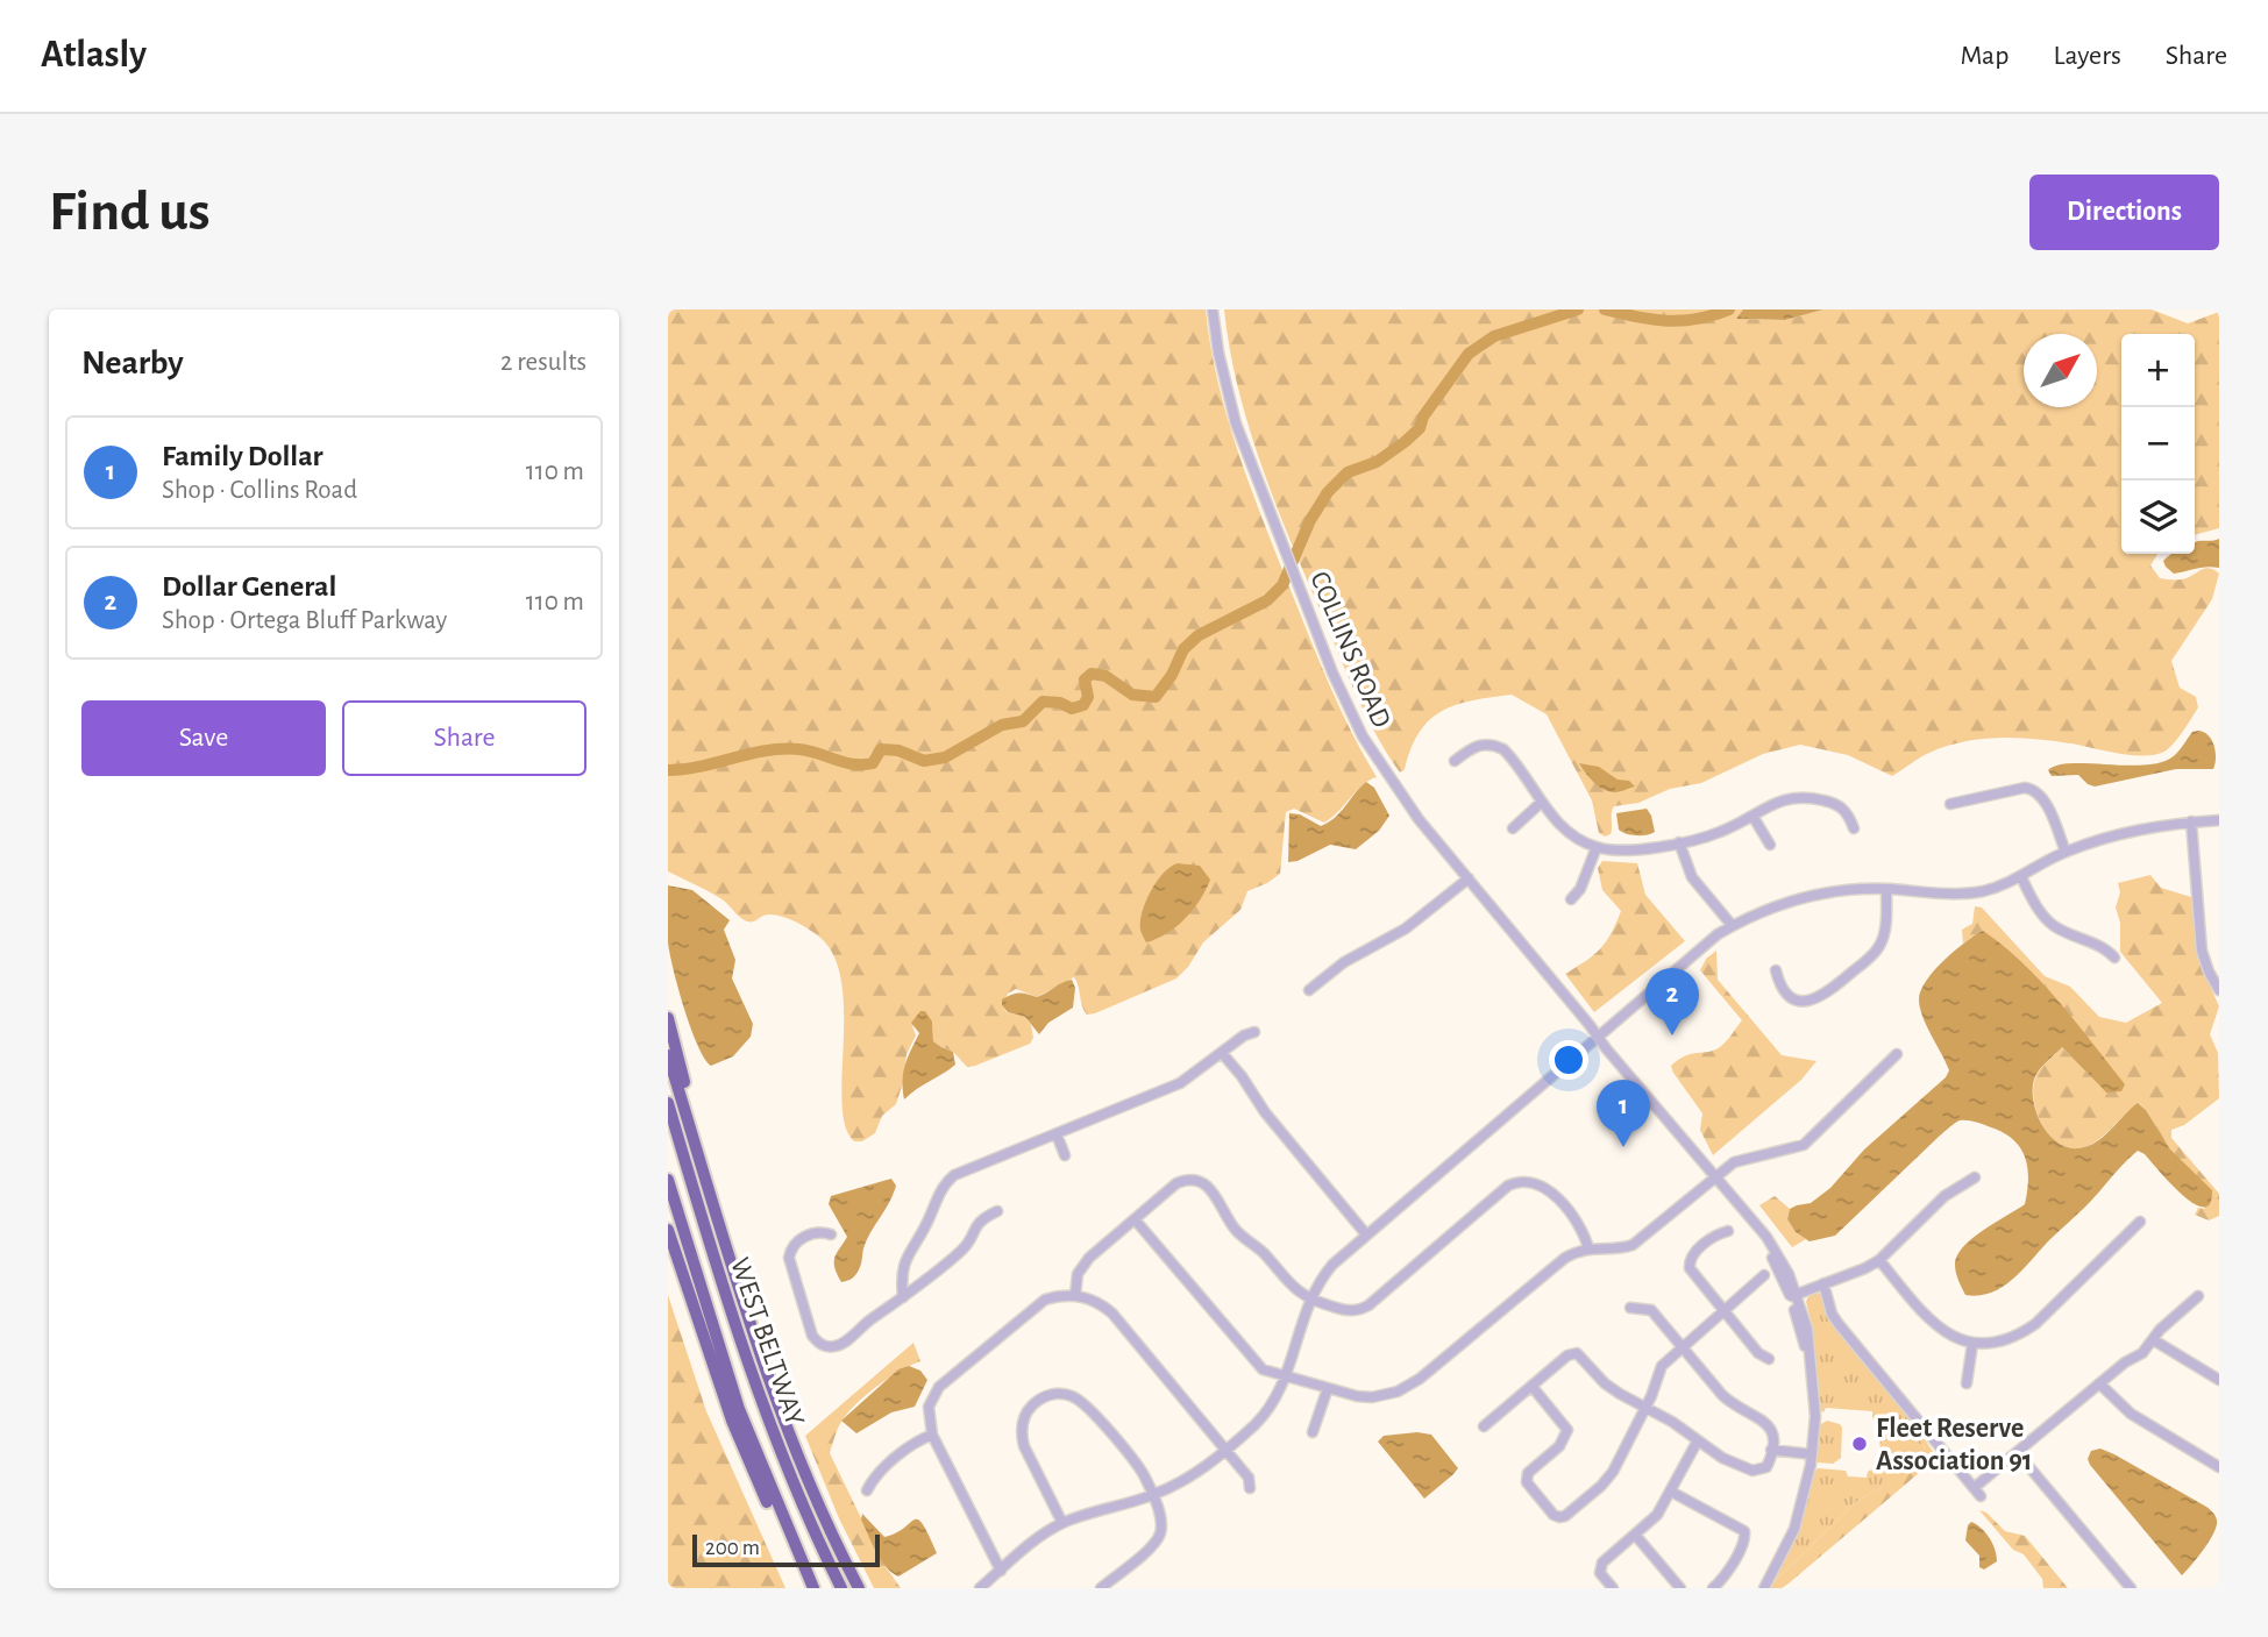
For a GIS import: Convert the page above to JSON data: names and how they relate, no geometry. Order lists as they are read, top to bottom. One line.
{"streets":{"highway":["WEST BELTWAY"],"street":["COLLINS ROAD"]},"places":["Fleet Reserve Association 91"],"scale_bar":"200 m","north":"top right","page":{"header":"Atlasly","nav":["Map","Layers","Share"],"buttons":["Directions",["Save","Share"]],"title":"Find us","heading":["Nearby","2 results"],"map_buttons":["+","−"],"list":[{"mark":"1","name":"Family Dollar","note":"Shop · Collins Road","value":"110 m"},{"mark":"2","name":"Dollar General","note":"Shop · Ortega Bluff Parkway","value":"110 m"}],"pins":["2","1"],"scale":"200 m"}}
